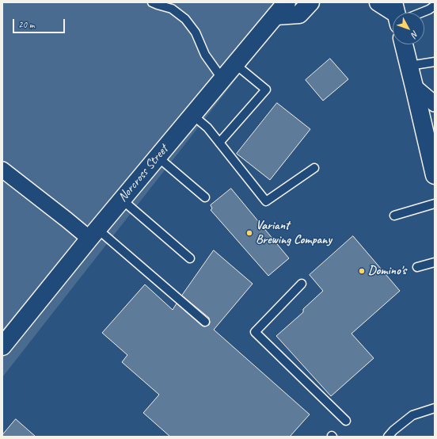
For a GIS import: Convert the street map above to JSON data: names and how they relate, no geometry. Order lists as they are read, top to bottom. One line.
{"streets":{"main road":["Norcross Street"]},"places":["Variant Brewing Company","Domino's"],"scale_bar":"20 m","north":"bottom right"}
